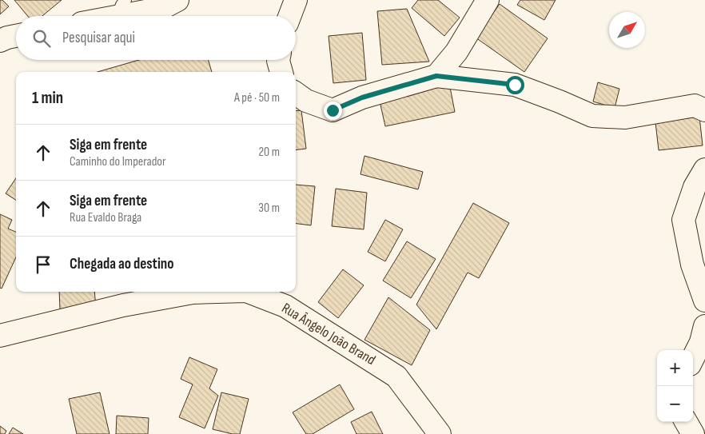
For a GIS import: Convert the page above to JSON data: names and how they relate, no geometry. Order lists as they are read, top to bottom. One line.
{"streets":{"street":["Rua Ângelo João Brand"]},"north":"top right","page":{"search":"Pesquisar aqui","heading":["1 min","A pé · 50 m"],"list":[["Siga em frente","Caminho do Imperador","20 m"],["Siga em frente","Rua Evaldo Braga","30 m"],"Chegada ao destino"],"map_buttons":["+","−"]}}
